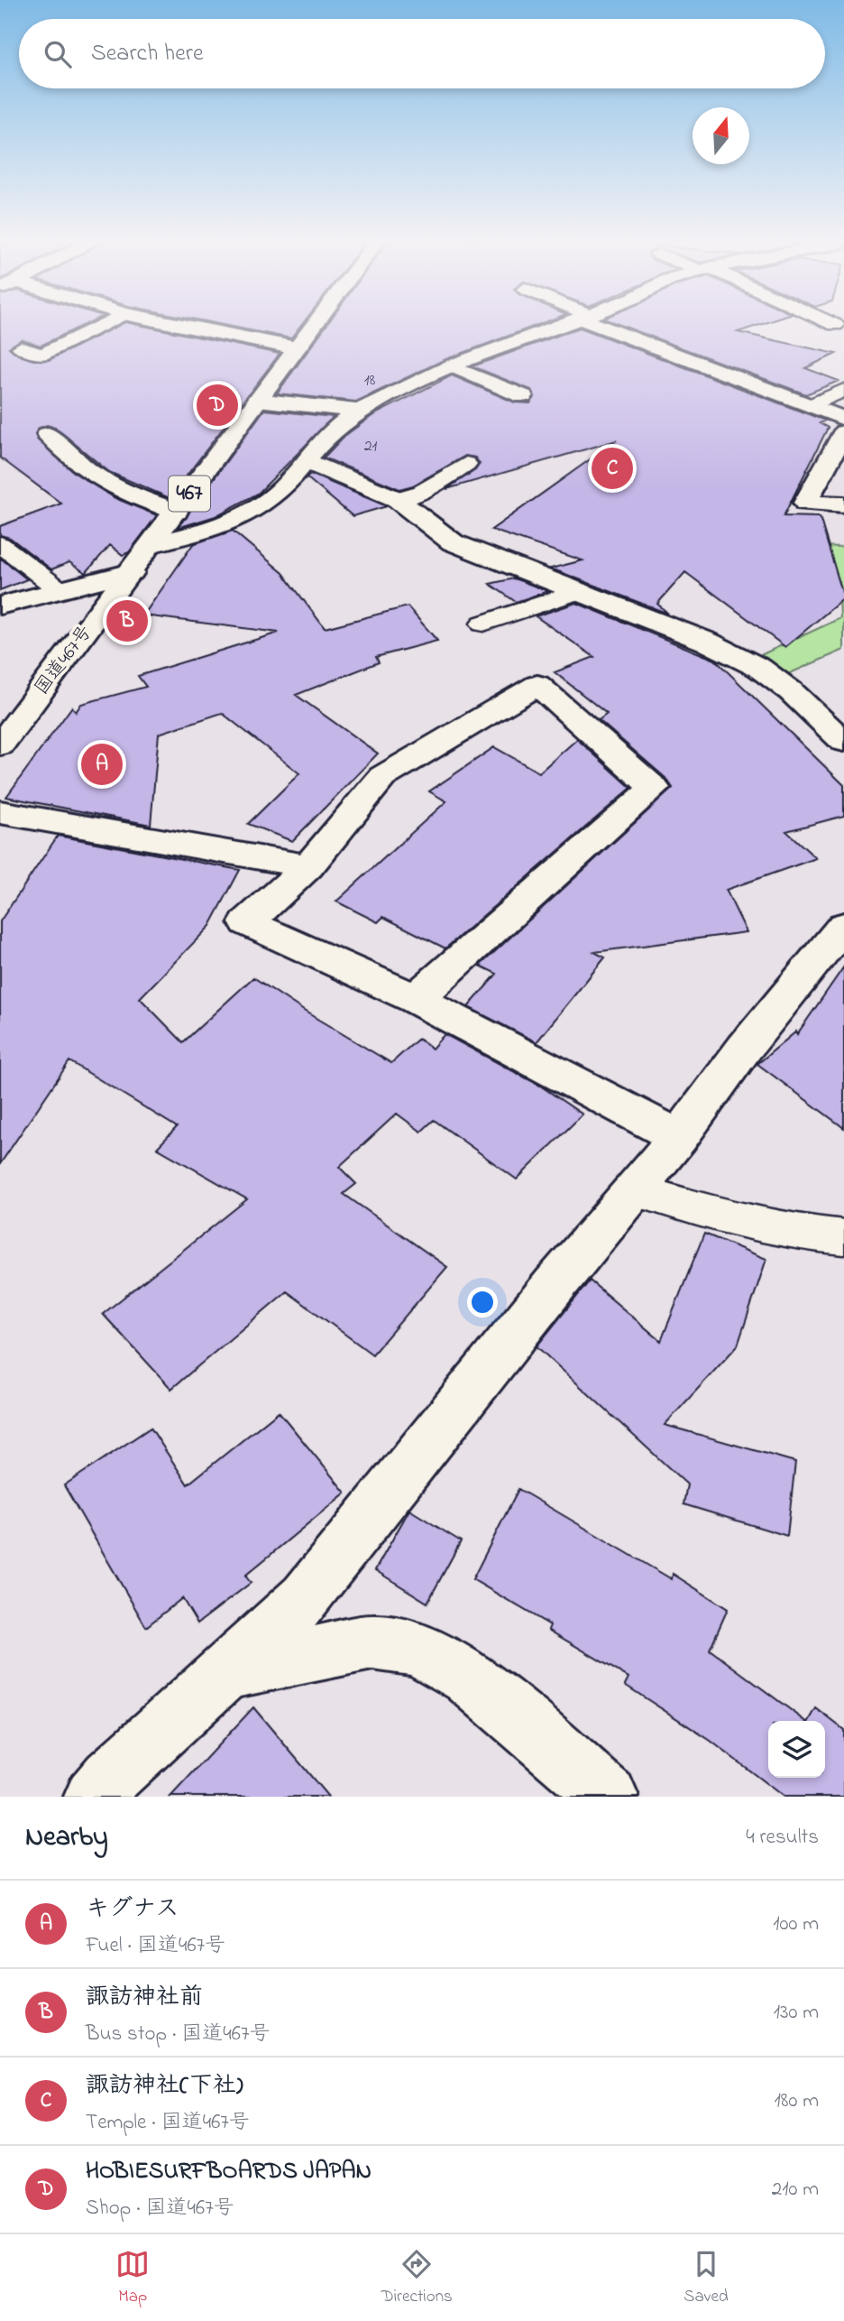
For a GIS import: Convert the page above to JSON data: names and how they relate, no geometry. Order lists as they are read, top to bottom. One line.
{"streets":{"main road":["467","国道467号"]},"house_numbers":["18","21"],"north":"top","page":{"search":"Search here","pins":["D","C","B","A"],"heading":["Nearby","4 results"],"list":[{"mark":"A","name":"キグナス","note":"Fuel · 国道467号","value":"100 m"},{"mark":"B","name":"諏訪神社前","note":"Bus stop · 国道467号","value":"130 m"},{"mark":"C","name":"諏訪神社(下社)","note":"Temple · 国道467号","value":"180 m"},{"mark":"D","name":"HOBIESURFBOARDS JAPAN","note":"Shop · 国道467号","value":"210 m"}],"nav":["Map","Directions","Saved"]}}
